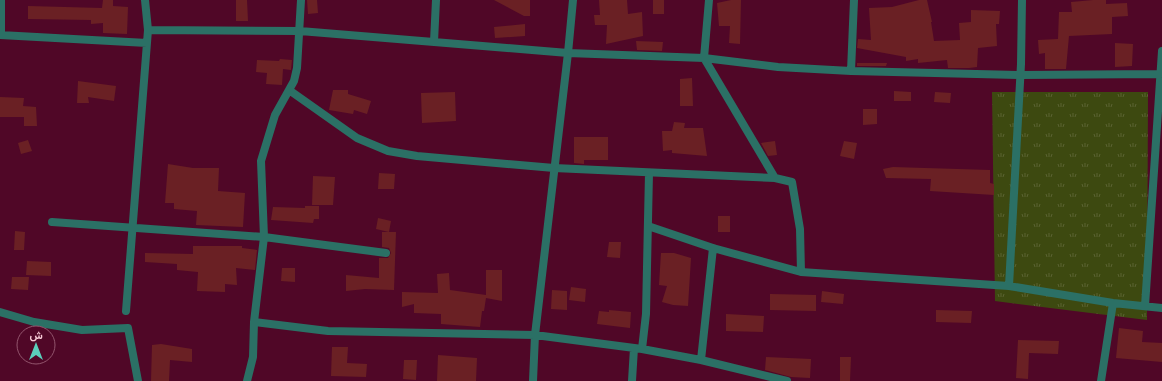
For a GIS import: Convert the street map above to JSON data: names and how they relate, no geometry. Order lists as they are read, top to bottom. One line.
{"north":"top"}
